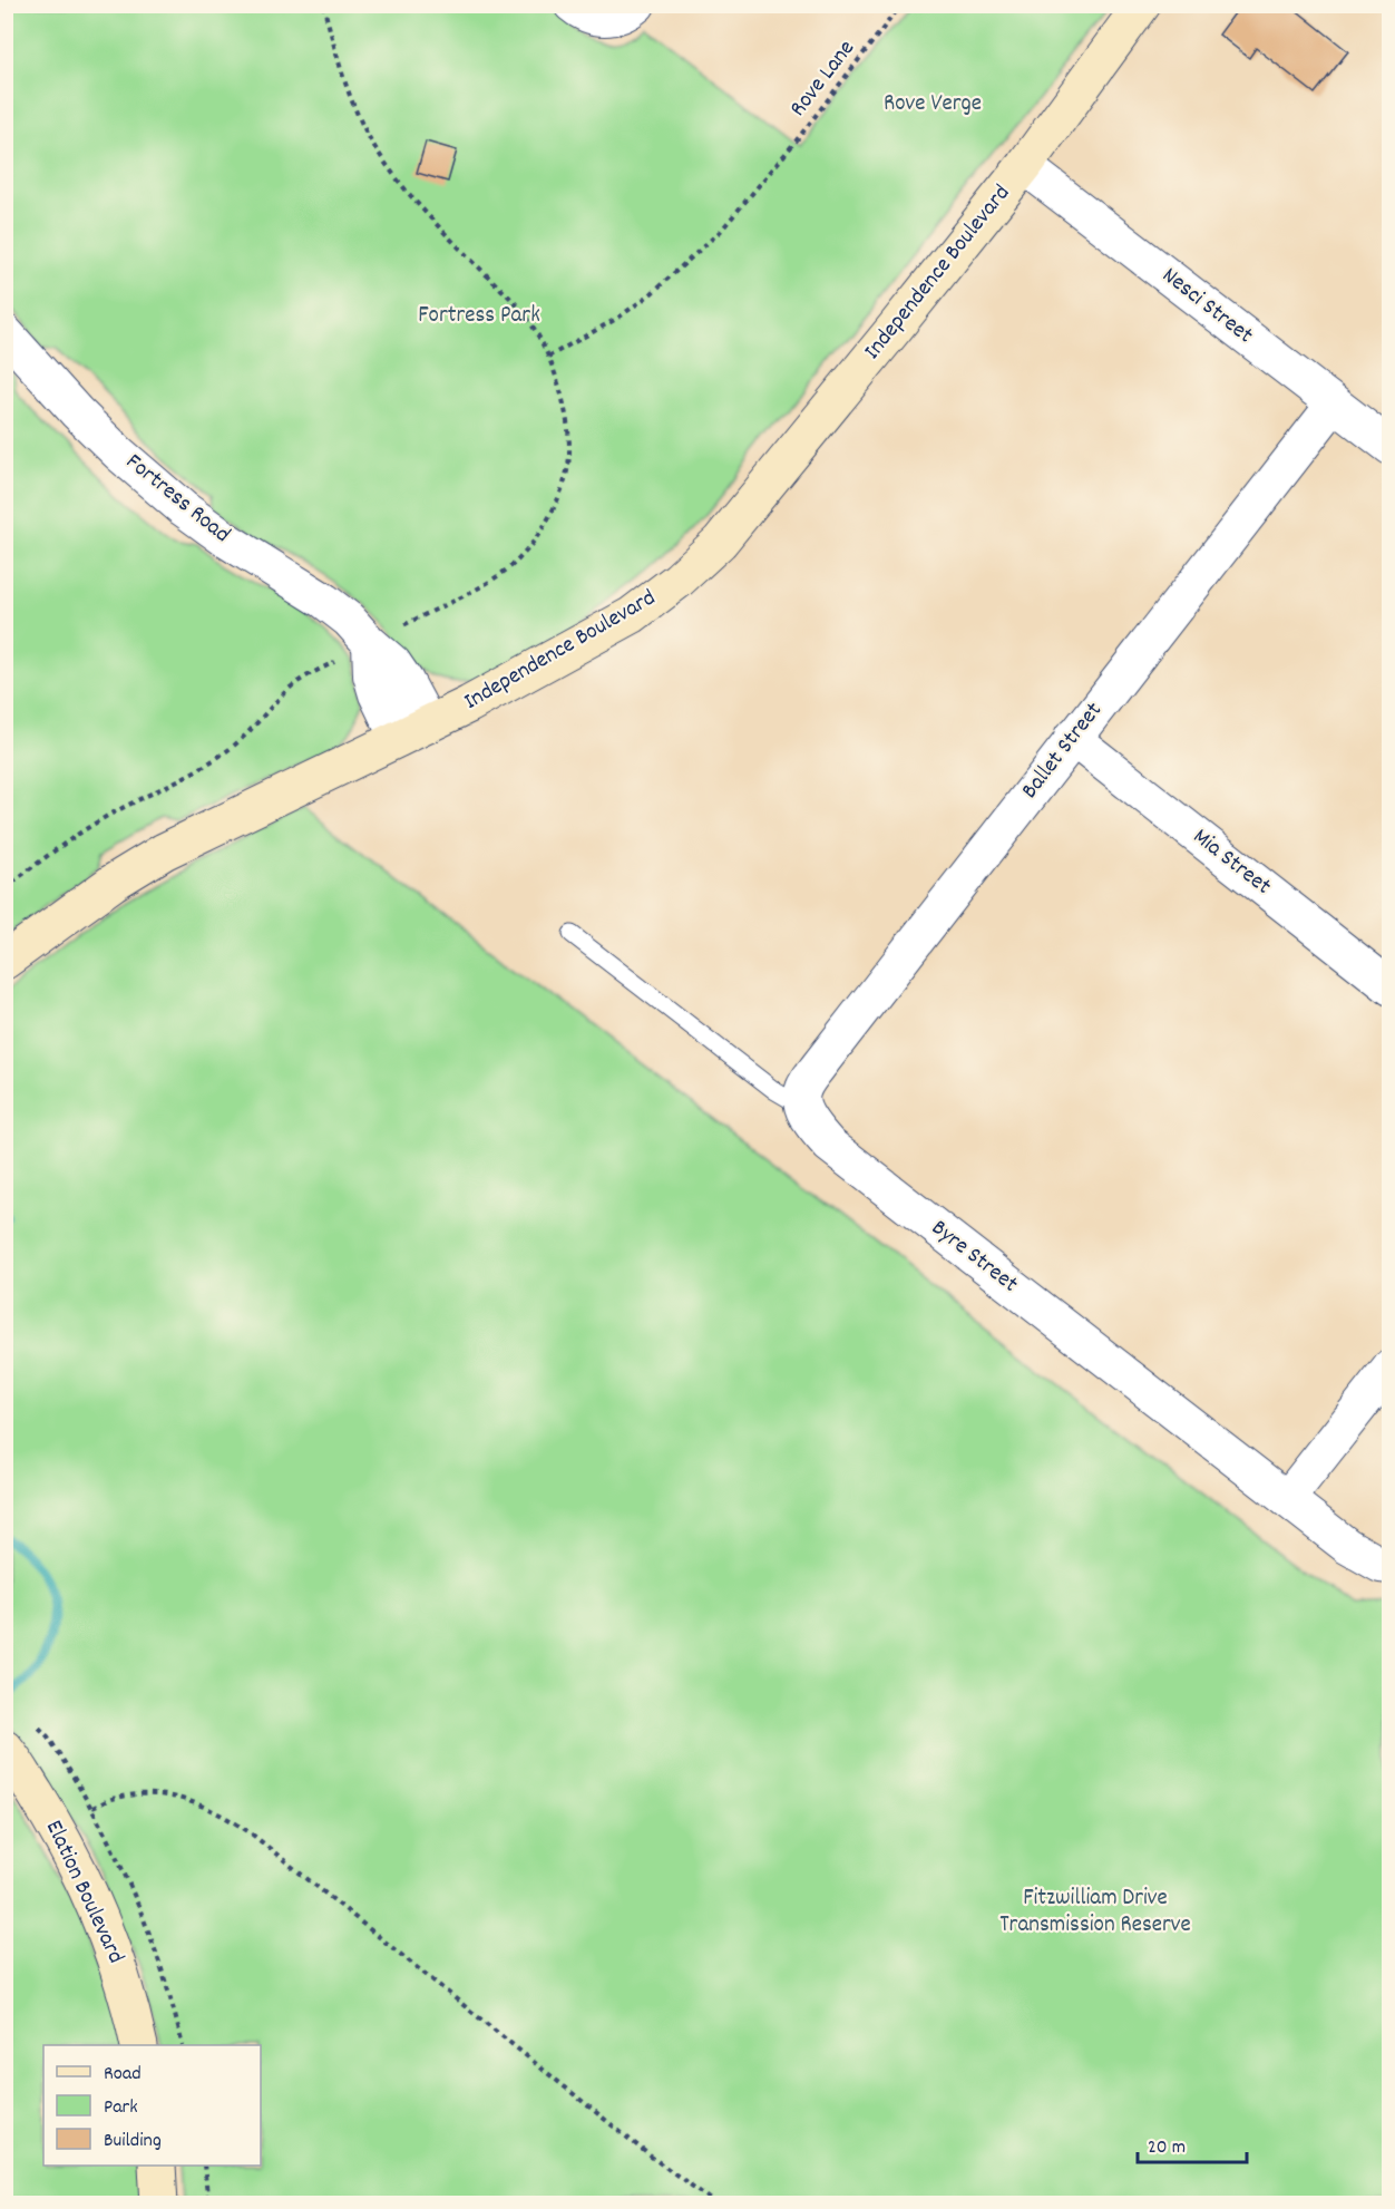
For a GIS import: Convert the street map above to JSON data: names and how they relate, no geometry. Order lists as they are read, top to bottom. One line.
{"streets":{"street":["Independence Boulevard","Nesci Street","Fortress Road","Ballet Street","Mia Street","Byre Street","Elation Boulevard"],"path":["Rove Lane"]},"crossings":[["Independence Boulevard","Nesci Street"],["Nesci Street","Ballet Street"],["Ballet Street","Mia Street"],["Ballet Street","Byre Street"]],"parks":["Rove Verge","Fortress Park","Fitzwilliam Drive Transmission Reserve"],"legend":["Road","Park","Building"],"scale_bar":"20 m"}
